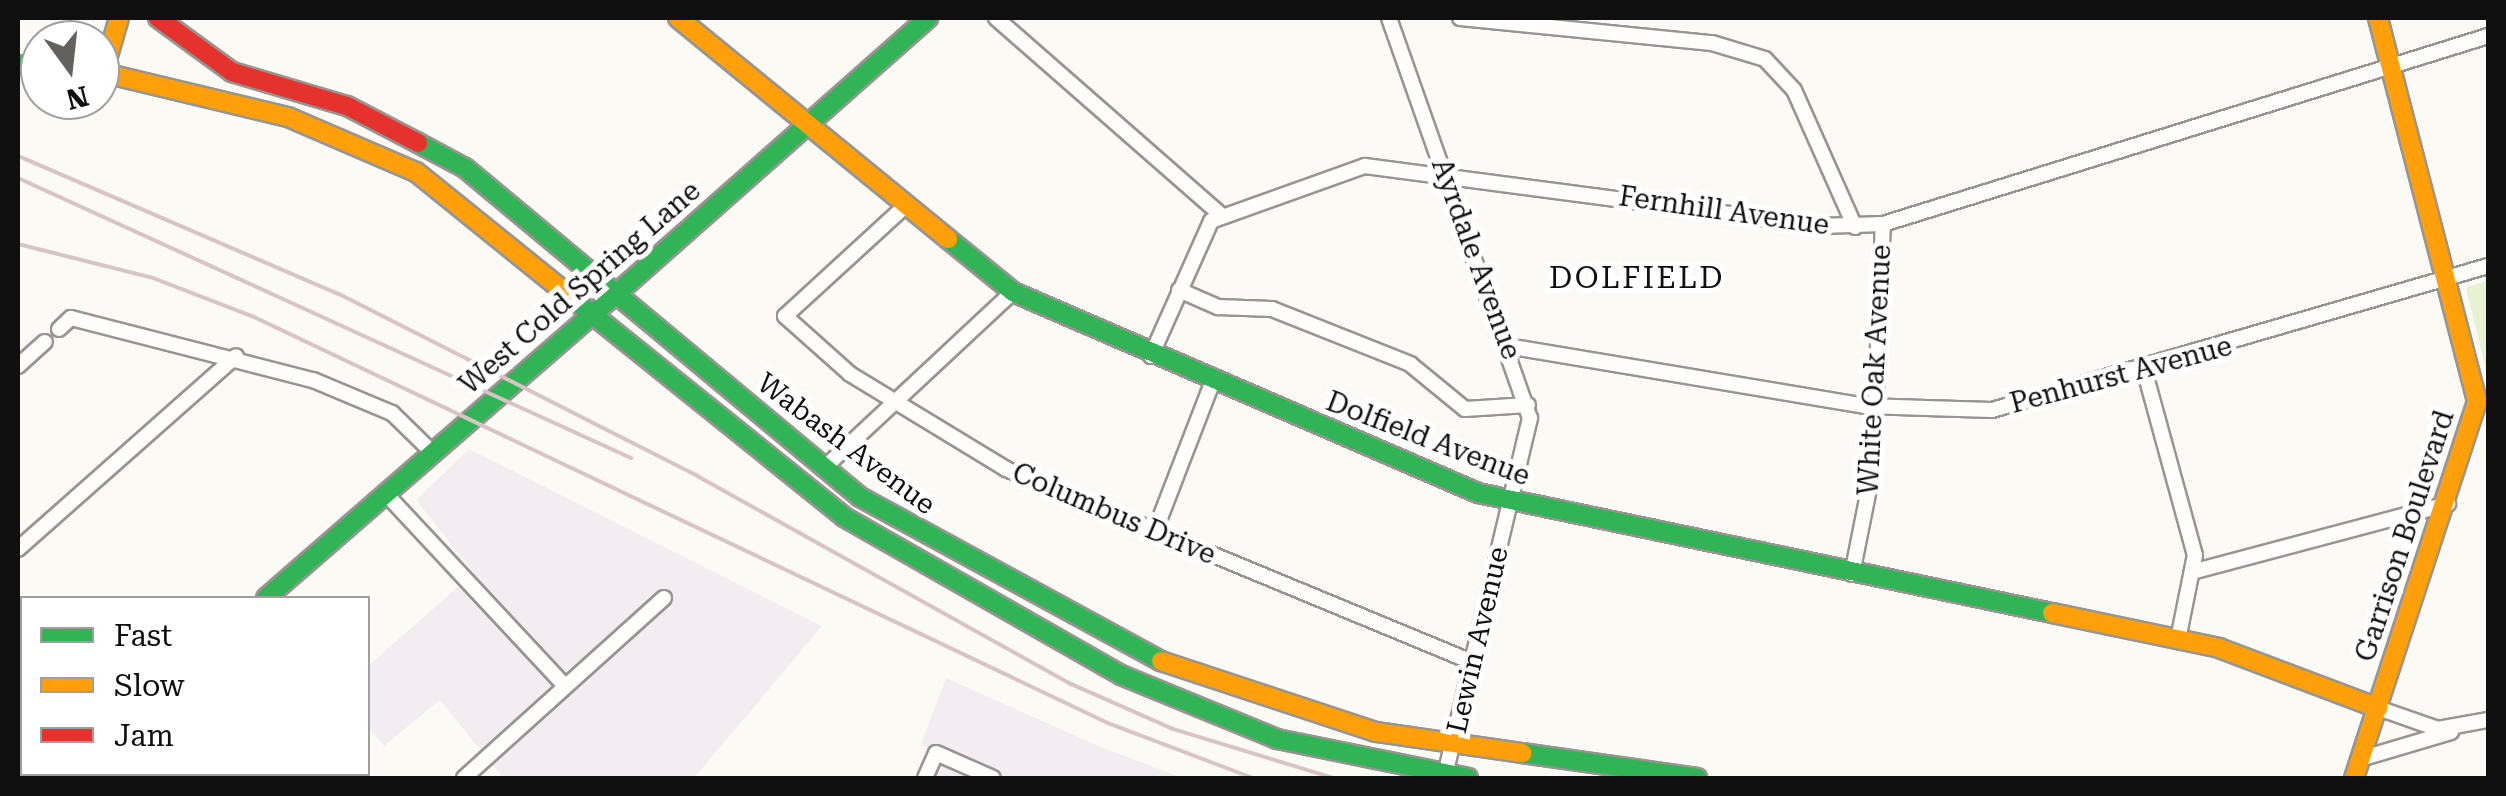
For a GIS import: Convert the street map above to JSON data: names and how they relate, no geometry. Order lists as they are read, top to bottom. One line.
{"streets":{"main road":["West Cold Spring Lane","Dolfield Avenue","Wabash Avenue","Garrison Boulevard"],"street":["Fernhill Avenue","Ayrdale Avenue","White Oak Avenue","Penhurst Avenue","Columbus Drive","Lewin Avenue"]},"crossings":[["Fernhill Avenue","Ayrdale Avenue"],["Fernhill Avenue","White Oak Avenue"],["Fernhill Avenue","Garrison Boulevard"],["Ayrdale Avenue","Penhurst Avenue"],["Ayrdale Avenue","Dolfield Avenue"],["Ayrdale Avenue","Lewin Avenue"],["West Cold Spring Lane","Dolfield Avenue"],["West Cold Spring Lane","Wabash Avenue"],["White Oak Avenue","Penhurst Avenue"],["White Oak Avenue","Dolfield Avenue"],["Penhurst Avenue","Garrison Boulevard"],["Dolfield Avenue","Columbus Drive"],["Dolfield Avenue","Garrison Boulevard"],["Dolfield Avenue","Lewin Avenue"],["Wabash Avenue","Lewin Avenue"],["Columbus Drive","Lewin Avenue"]],"districts":["DOLFIELD"],"legend":["Fast","Slow","Jam"],"north":"bottom"}
